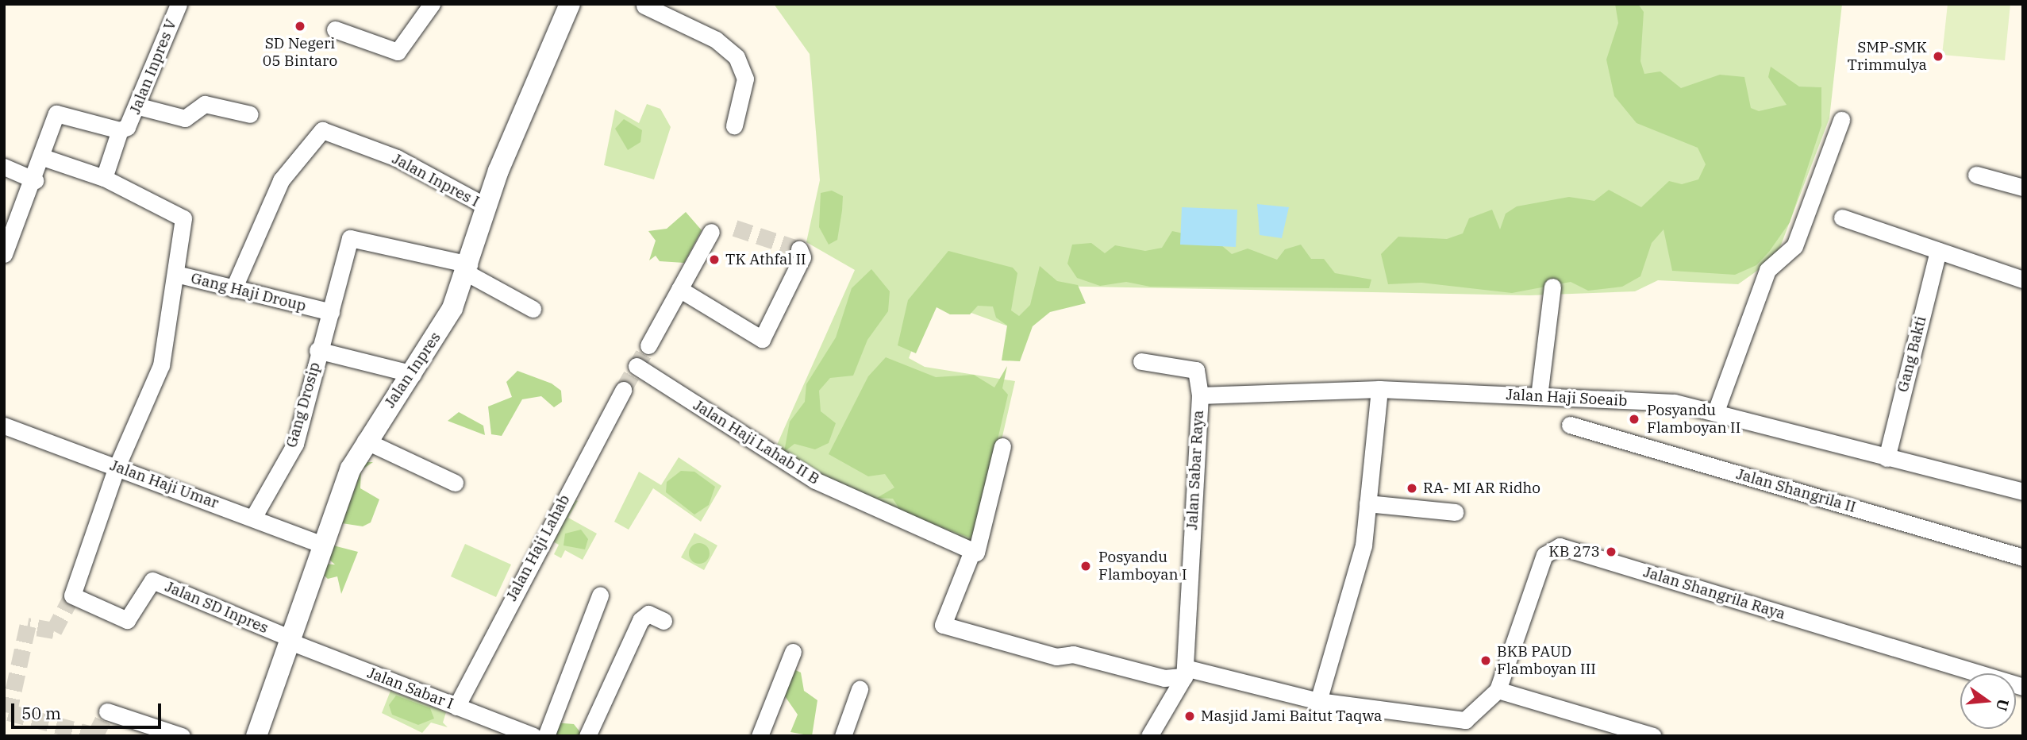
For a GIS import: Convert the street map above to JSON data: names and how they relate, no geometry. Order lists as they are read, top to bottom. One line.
{"streets":{"street":["Jalan Inpres V","Jalan Inpres I","Gang Haji Droup","Gang Bakti","Jalan Inpres","Jalan Haji Soeaib","Gang Drosip","Jalan Haji Lahab II B","Jalan Sabar Raya","Jalan Haji Umar","Jalan Shangrila II","Jalan Haji Lahab","Jalan Shangrila Raya","Jalan SD Inpres","Jalan Sabar I"]},"crossings":[["Jalan Inpres V","Gang Haji Droup"],["Jalan Inpres I","Gang Haji Droup"],["Jalan Inpres I","Jalan Inpres"],["Gang Haji Droup","Gang Drosip"],["Gang Bakti","Jalan Haji Soeaib"],["Jalan Inpres","Gang Drosip"],["Jalan Inpres","Jalan Haji Umar"],["Jalan Inpres","Jalan SD Inpres"],["Jalan Inpres","Jalan Sabar I"],["Jalan Haji Soeaib","Jalan Sabar Raya"],["Gang Drosip","Jalan Haji Umar"],["Jalan Haji Umar","Jalan SD Inpres"],["Jalan Haji Lahab","Jalan Sabar I"],["Jalan SD Inpres","Jalan Sabar I"]],"places":["SD Negeri 05 Bintaro","SMP-SMK Trimmulya","TK Athfal II","Posyandu Flamboyan II","RA- MI AR Ridho","KB 273","Posyandu Flamboyan I","BKB PAUD Flamboyan III","Masjid Jami Baitut Taqwa"],"scale_bar":"50 m","north":"right"}
